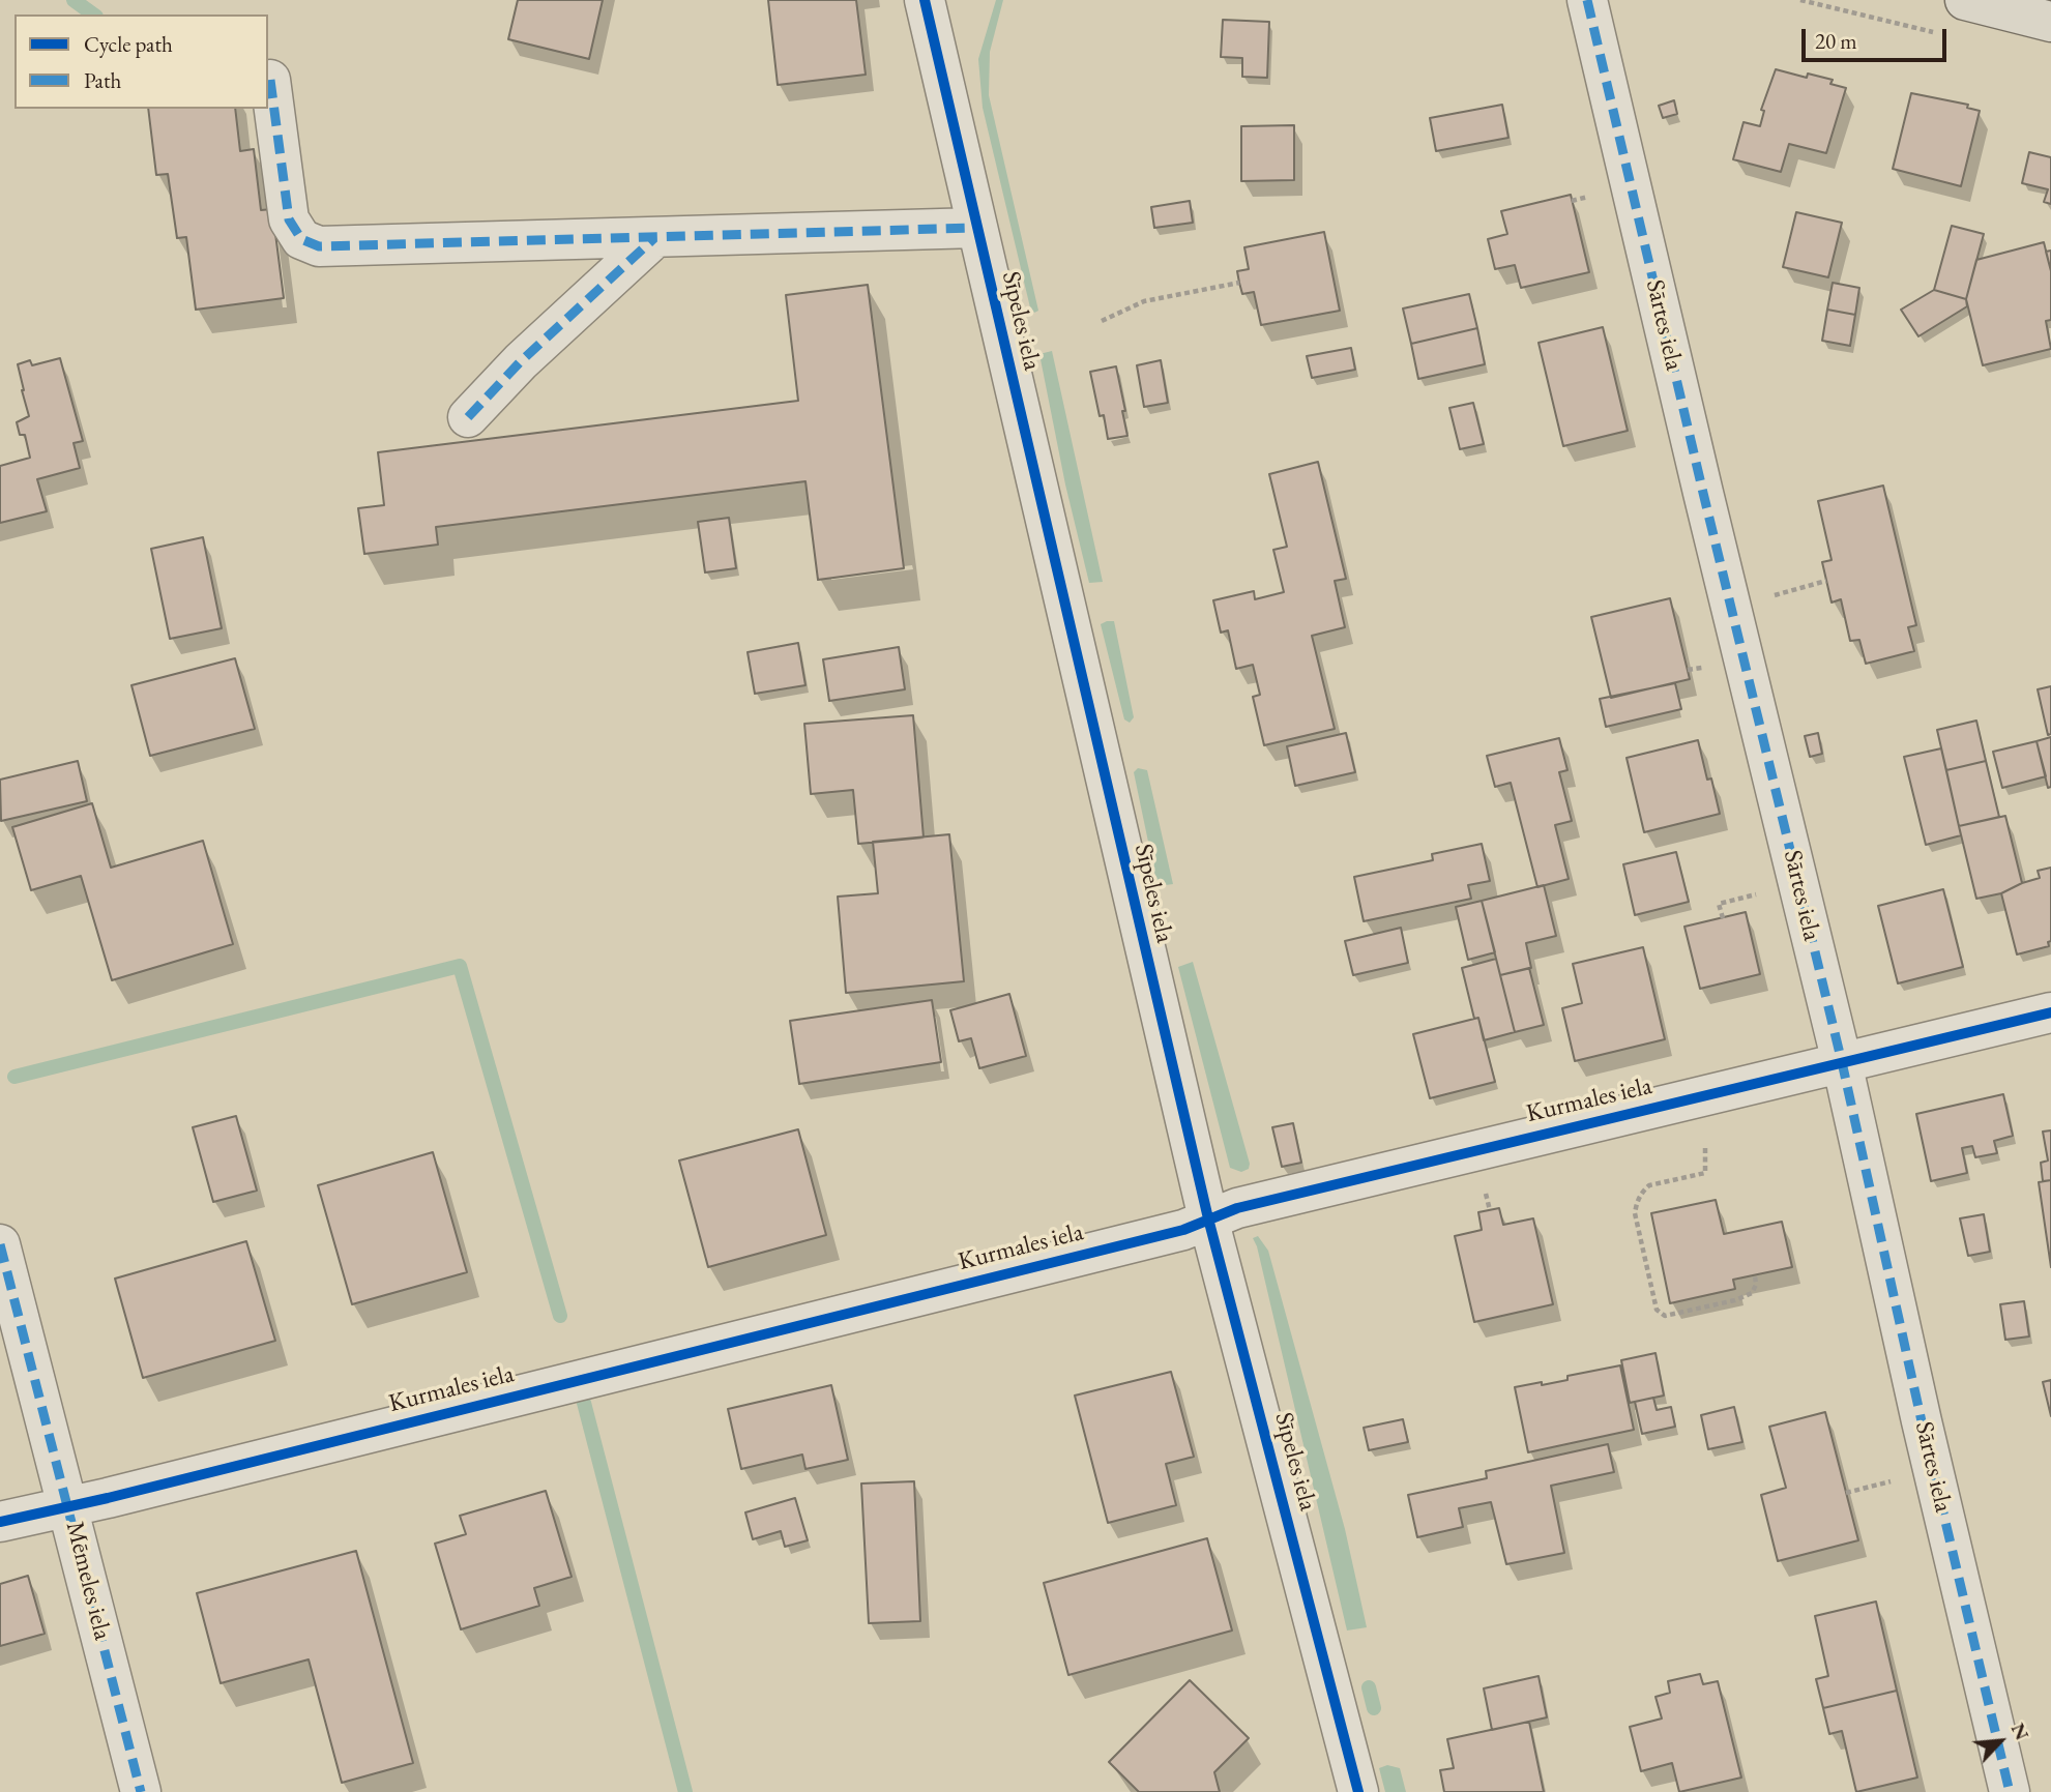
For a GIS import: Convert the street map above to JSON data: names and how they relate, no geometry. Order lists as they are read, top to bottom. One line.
{"streets":{"street":["Sīpeles iela","Sārtes iela","Kurmales iela","Mēmeles iela"]},"crossings":[["Sīpeles iela","Kurmales iela"],["Sārtes iela","Kurmales iela"],["Kurmales iela","Mēmeles iela"]],"legend":["Cycle path","Path"],"scale_bar":"20 m","north":"top right"}
